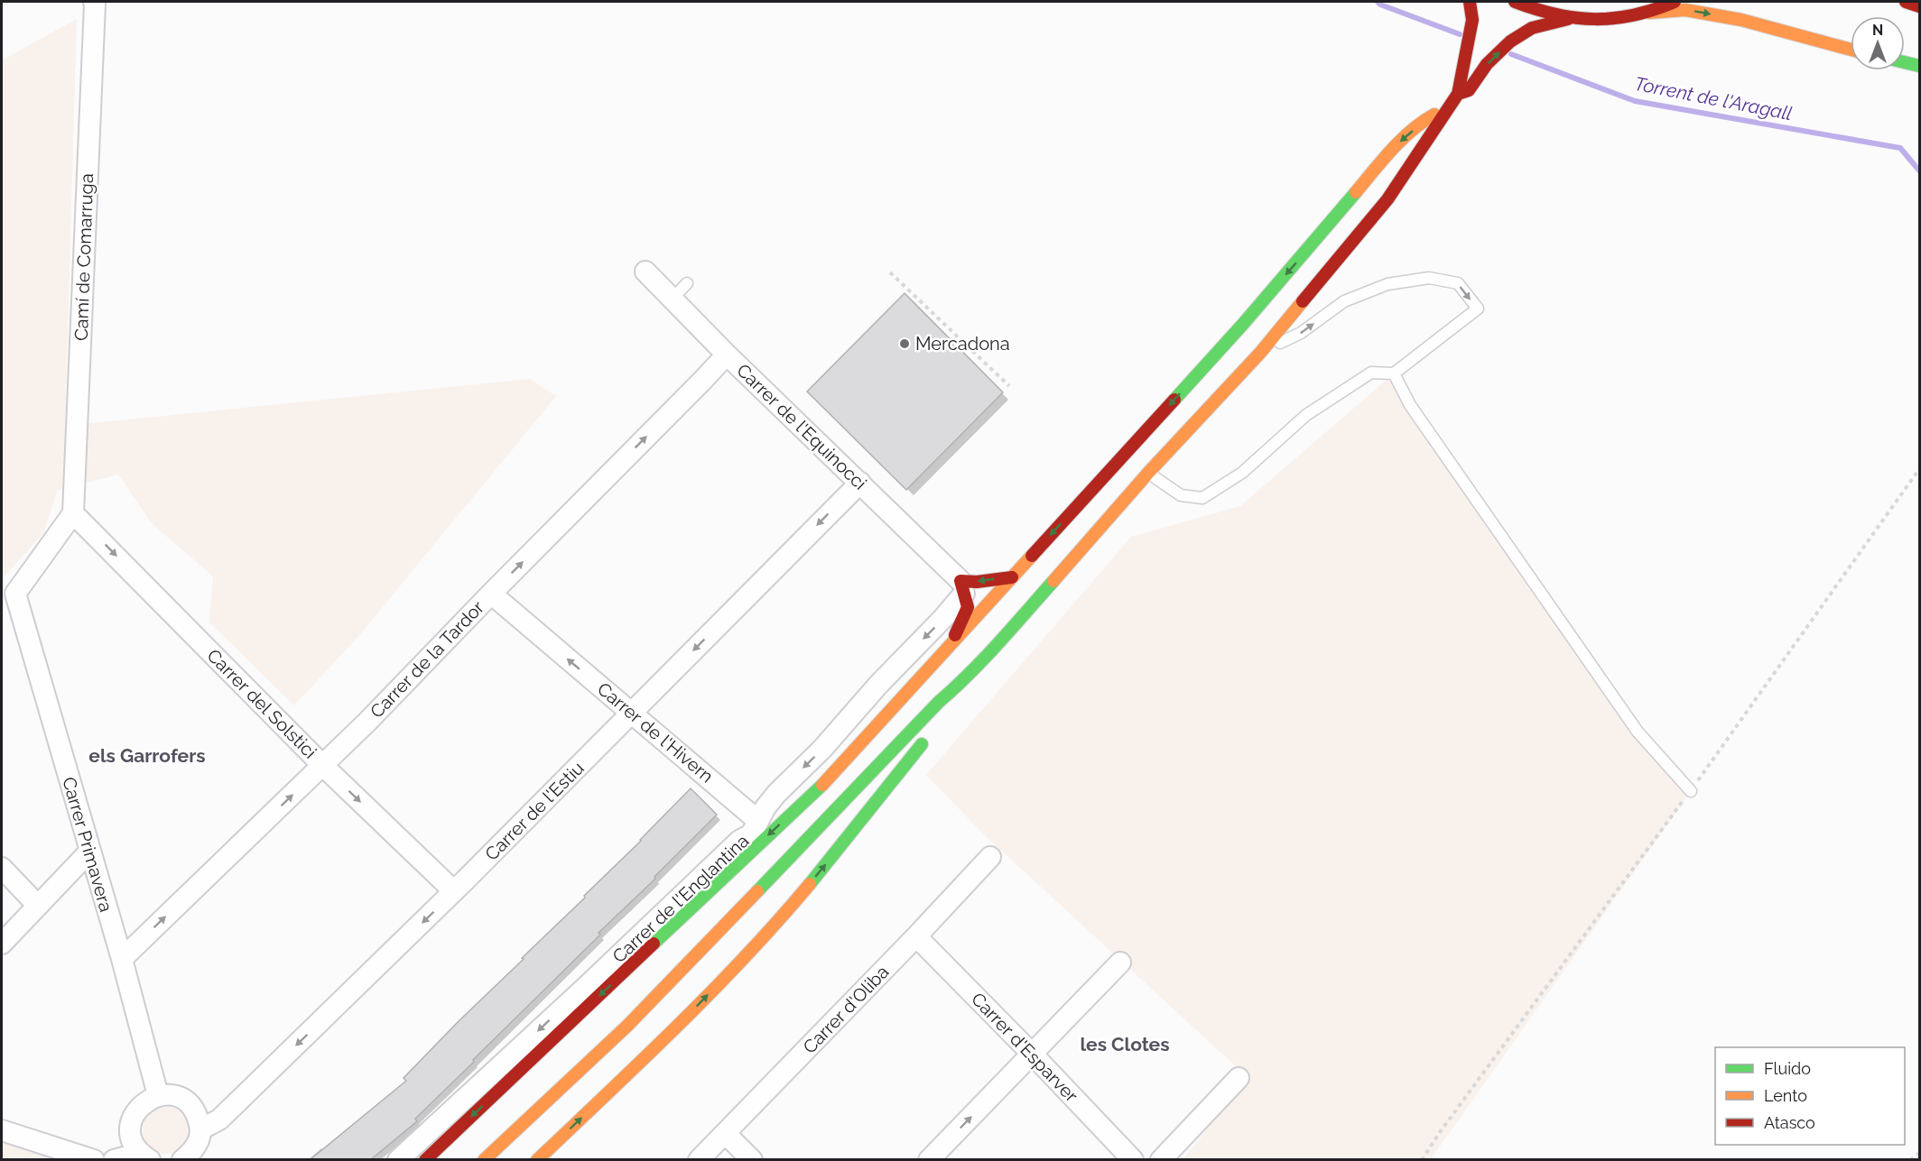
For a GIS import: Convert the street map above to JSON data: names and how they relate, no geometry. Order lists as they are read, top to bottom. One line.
{"streets":{"street":["Camí de Comarruga","Carrer de l'Equinocci","Carrer de la Tardor","Carrer del Solstici","Carrer de l'Hivern","Carrer de l'Estiu","Carrer Primavera","Carrer de l'Englantina","Carrer d'Oliba","Carrer d'Esparver"]},"crossings":[["Camí de Comarruga","Carrer del Solstici"],["Camí de Comarruga","Carrer Primavera"],["Carrer de l'Equinocci","Carrer de la Tardor"],["Carrer de l'Equinocci","Carrer de l'Estiu"],["Carrer de l'Equinocci","Carrer de l'Englantina"],["Carrer de la Tardor","Carrer del Solstici"],["Carrer de la Tardor","Carrer de l'Hivern"],["Carrer de la Tardor","Carrer Primavera"],["Carrer del Solstici","Carrer de l'Estiu"],["Carrer del Solstici","Carrer Primavera"],["Carrer de l'Hivern","Carrer de l'Estiu"],["Carrer de l'Hivern","Carrer de l'Englantina"],["Carrer d'Oliba","Carrer d'Esparver"]],"one_way":["Carrer de la Tardor","Carrer del Solstici","Carrer de l'Hivern","Carrer de l'Estiu","Carrer de l'Englantina"],"districts":["els Garrofers","les Clotes"],"water":["Torrent de l'Aragall"],"places":["Mercadona"],"legend":["Fluido","Lento","Atasco"],"north":"top"}
